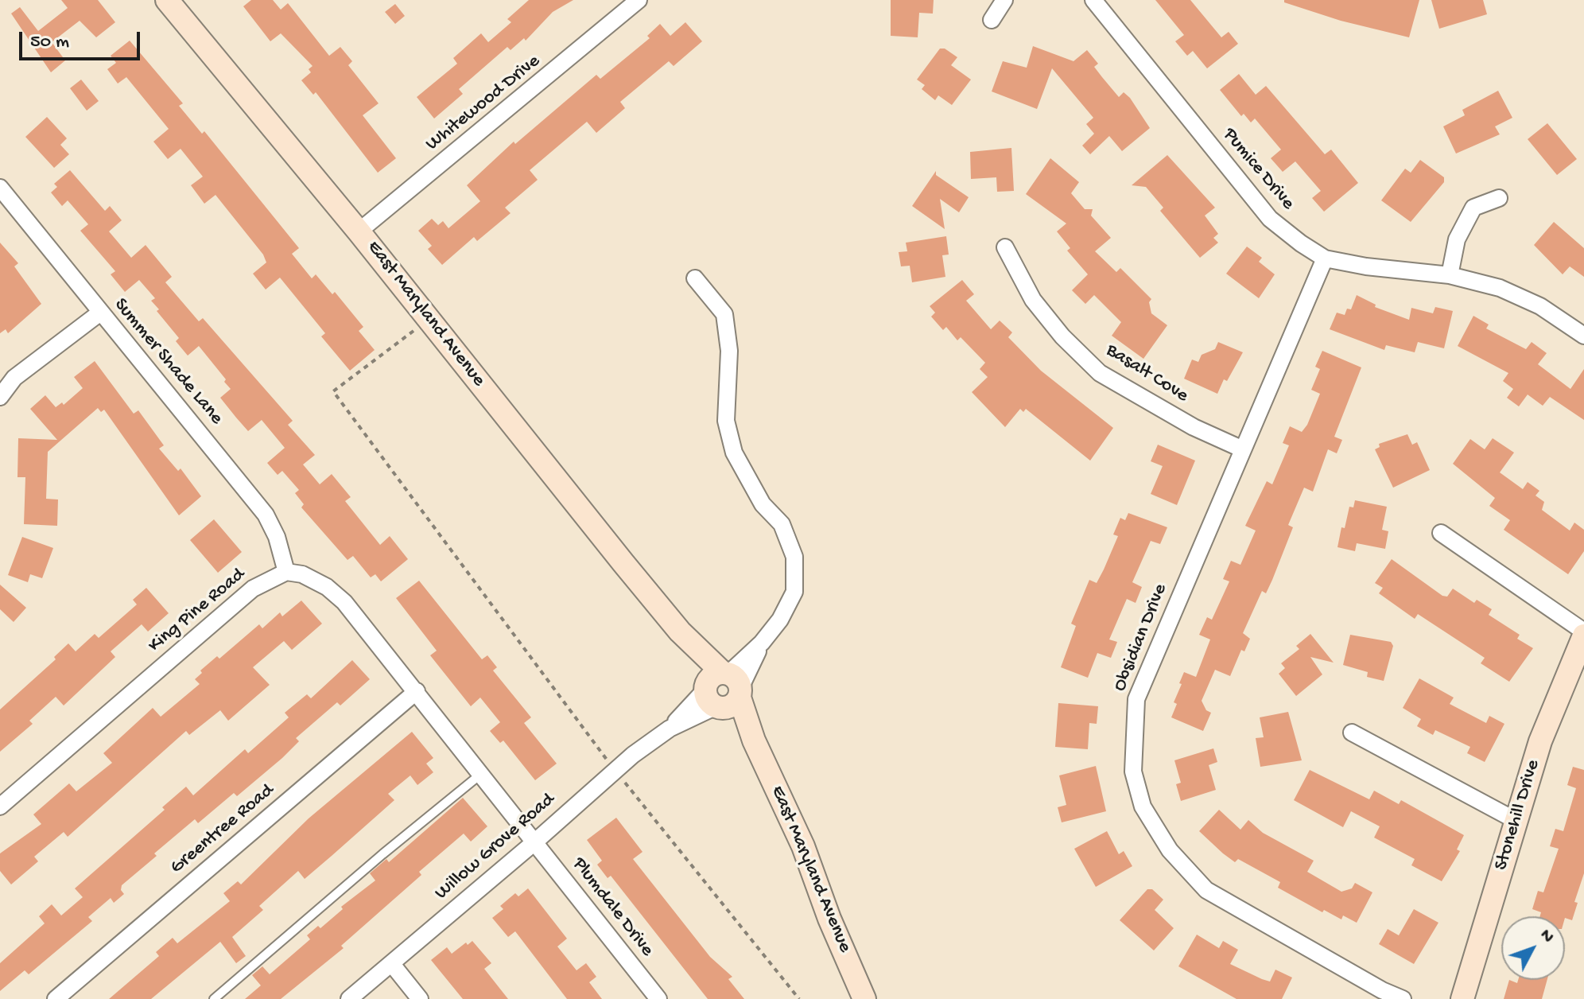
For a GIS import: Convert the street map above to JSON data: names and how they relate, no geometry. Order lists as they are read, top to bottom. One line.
{"streets":{"street":["Whitewood Drive","Pumice Drive","East Maryland Avenue","Summer Shade Lane","Basalt Cove","King Pine Road","Obsidian Drive","Stonehill Drive","Greentree Road","Willow Grove Road","Plumdale Drive"]},"crossings":[["Whitewood Drive","East Maryland Avenue"],["Pumice Drive","Obsidian Drive"],["East Maryland Avenue","Willow Grove Road"],["Summer Shade Lane","King Pine Road"],["Basalt Cove","Obsidian Drive"],["Willow Grove Road","Plumdale Drive"]],"scale_bar":"50 m","north":"top right"}
